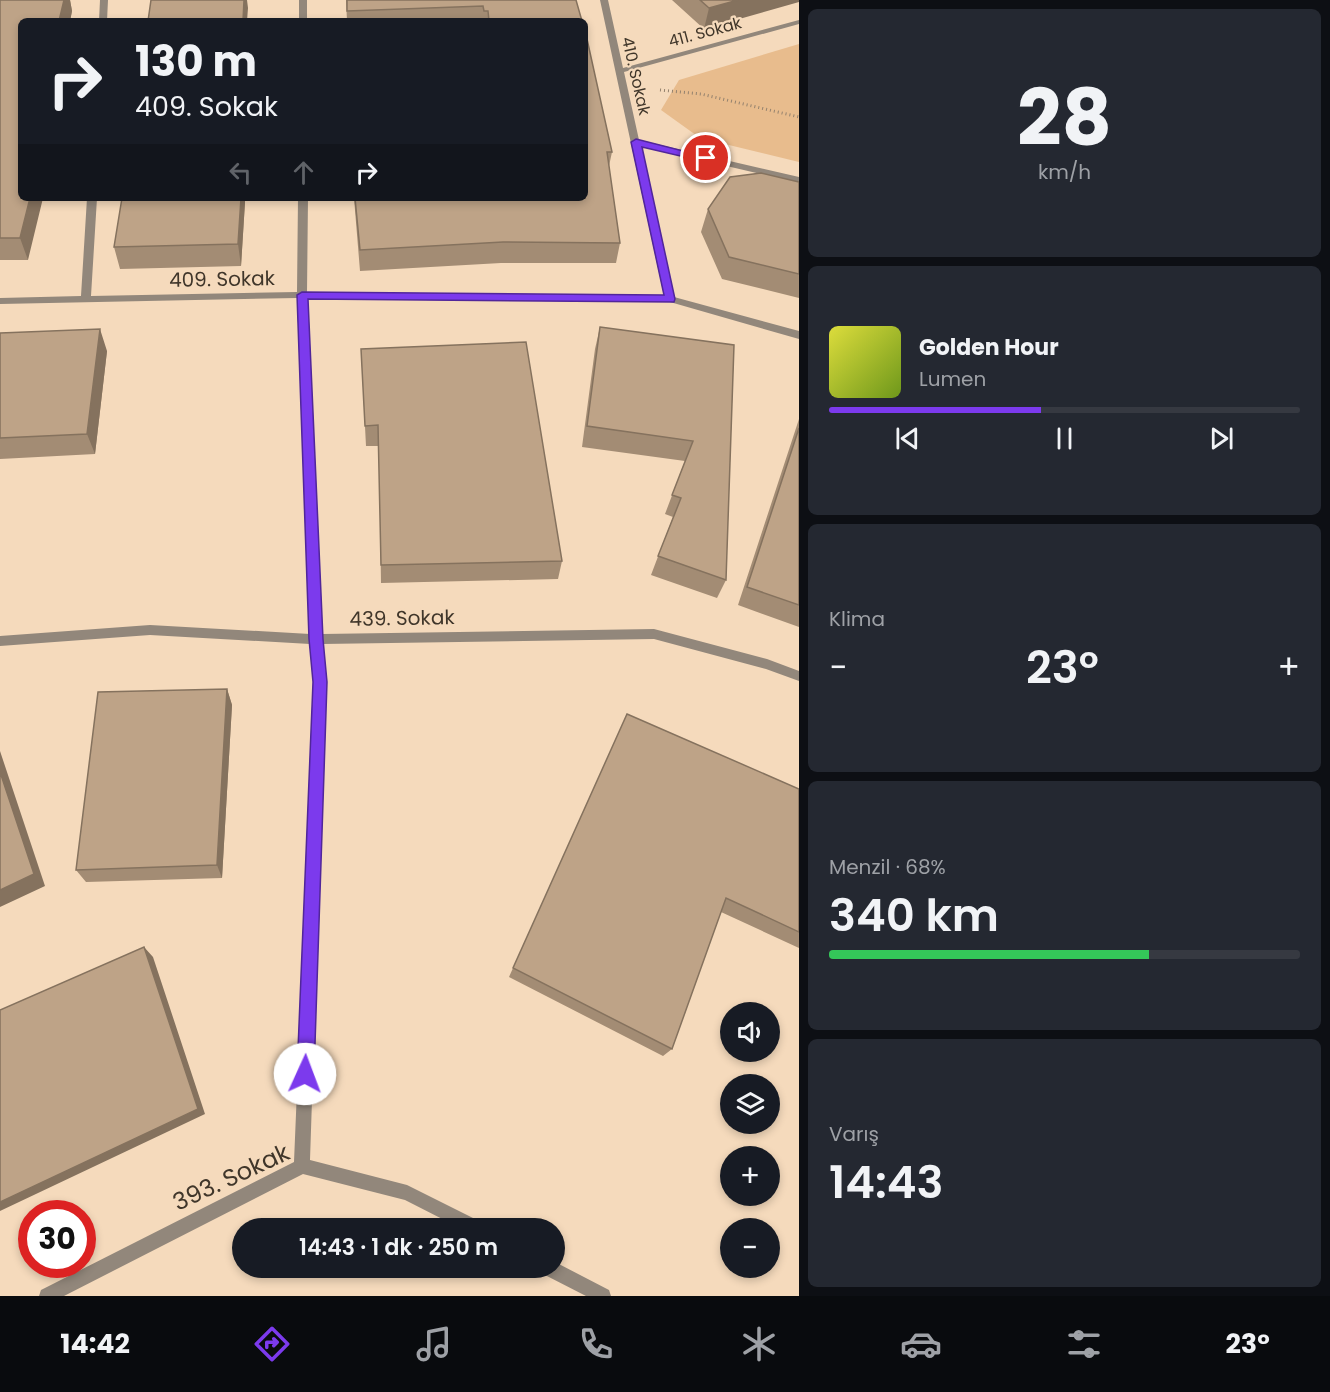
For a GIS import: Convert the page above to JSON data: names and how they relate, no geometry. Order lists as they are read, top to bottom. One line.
{"streets":{"street":["411. Sokak","410. Sokak","409. Sokak","439. Sokak","393. Sokak"]},"crossings":[["411. Sokak","410. Sokak"],["410. Sokak","409. Sokak"]],"page":{"tile":[["28","km/h"],"Klima",["Menzil · 68%","340 km"],["Varış","14:43"]],"turn":["130 m","409. Sokak"],"song":["Golden Hour","Lumen"],"heat":["−","23°","+"],"map_buttons":["+","−"],"limit":"30","trip":"14:43 · 1 dk · 250 m","tabs":["14:42","23°"]}}
